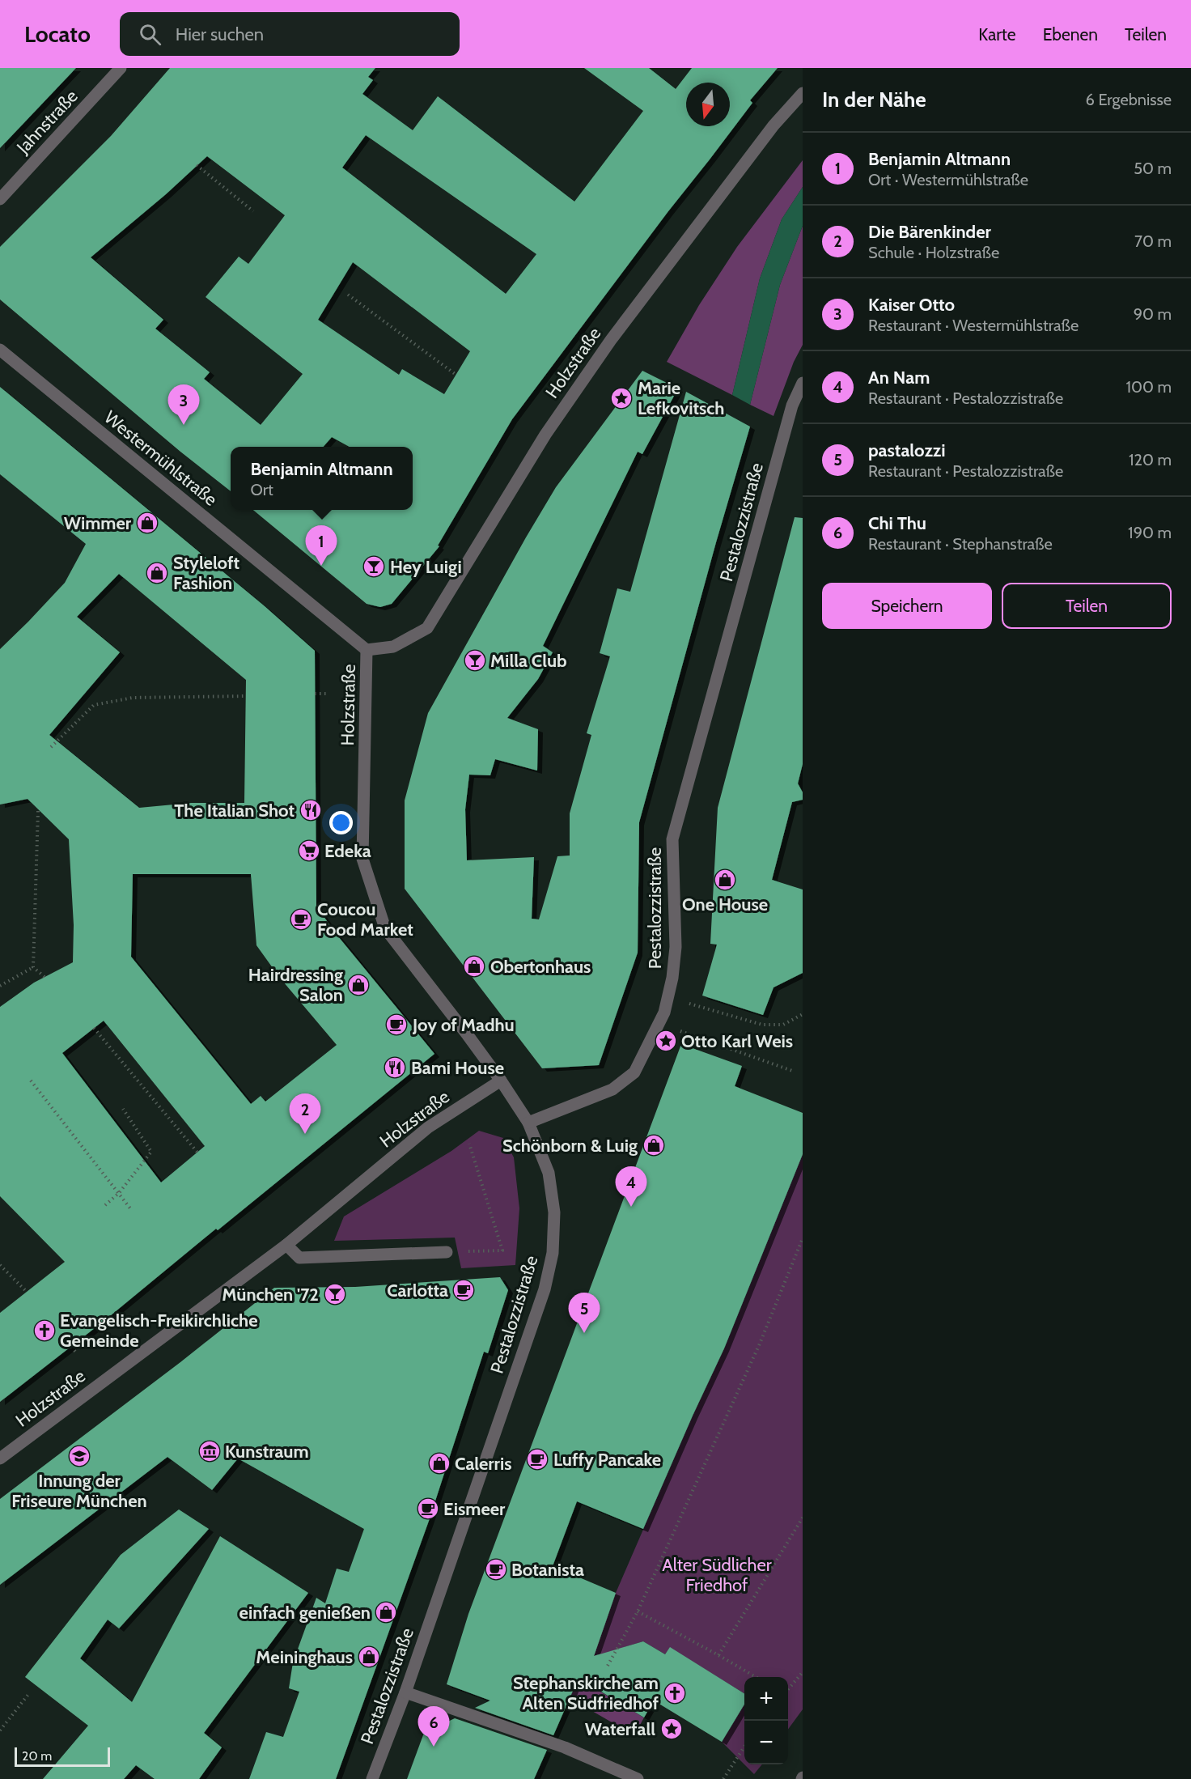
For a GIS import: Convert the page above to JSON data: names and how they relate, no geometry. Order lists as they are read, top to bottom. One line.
{"streets":{"street":["Jahnstraße","Holzstraße","Westermühlstraße","Pestalozzistraße"]},"crossings":[["Holzstraße","Westermühlstraße"]],"parks":["Alter Südlicher Friedhof"],"places":{"place":["Marie Lefkovitsch","Otto Karl Weis","Waterfall"],"shop":["Wimmer","Styleloft Fashion","One House","Obertonhaus","Hairdressing Salon","Schönborn & Luig","Calerris","einfach genießen","Meininghaus"],"bar":["Hey Luigi","Milla Club","München '72"],"restaurant":["The Italian Shot","Bami House"],"supermarket":["Edeka"],"cafe":["Coucou Food Market","Joy of Madhu","Carlotta","Luffy Pancake","Eismeer","Botanista"],"church":["Evangelisch-Freikirchliche Gemeinde","Stephanskirche am Alten Südfriedhof"],"museum":["Kunstraum"],"school or university":["Innung der Friseure München"]},"scale_bar":"20 m","north":"bottom","page":{"header":"Locato","search":"Hier suchen","nav":["Karte","Ebenen","Teilen"],"heading":["In der Nähe","6 Ergebnisse"],"list":[{"mark":"1","name":"Benjamin Altmann","note":"Ort · Westermühlstraße","value":"50 m"},{"mark":"2","name":"Die Bärenkinder","note":"Schule · Holzstraße","value":"70 m"},{"mark":"3","name":"Kaiser Otto","note":"Restaurant · Westermühlstraße","value":"90 m"},{"mark":"4","name":"An Nam","note":"Restaurant · Pestalozzistraße","value":"100 m"},{"mark":"5","name":"pastalozzi","note":"Restaurant · Pestalozzistraße","value":"120 m"},{"mark":"6","name":"Chi Thu","note":"Restaurant · Stephanstraße","value":"190 m"}],"pins":["3","1","2","4","5","6"],"popup":["Benjamin Altmann","Ort"],"buttons":["Speichern","Teilen"],"map_buttons":["+","−"],"scale":"20 m"}}
